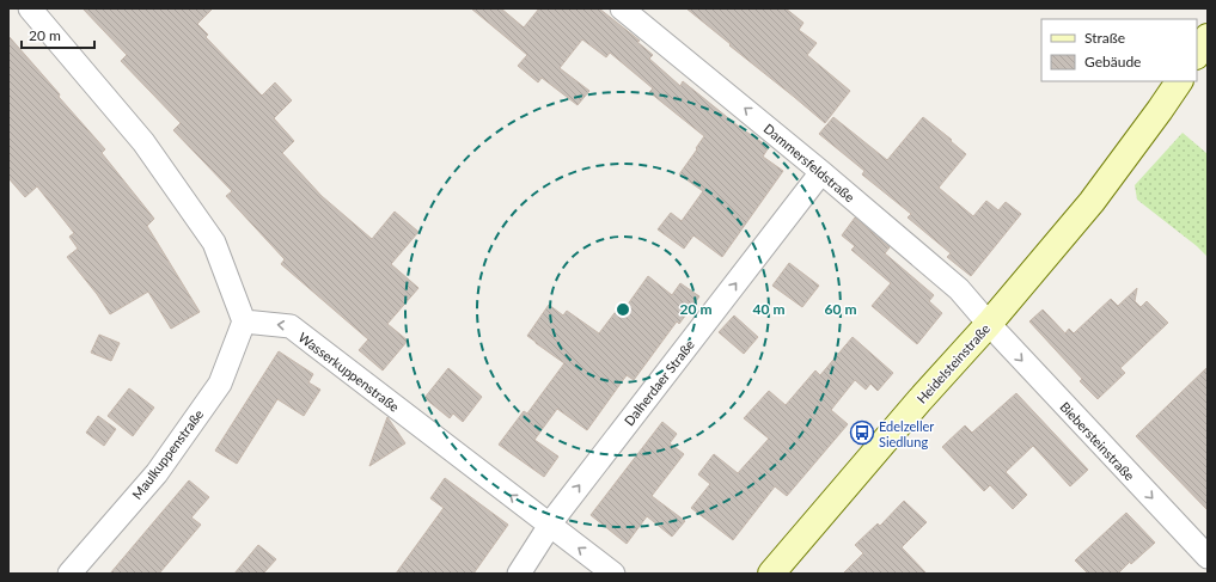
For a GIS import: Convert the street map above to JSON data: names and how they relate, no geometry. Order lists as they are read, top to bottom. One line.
{"streets":{"main road":["Heidelsteinstraße"],"street":["Dammersfeldstraße","Wasserkuppenstraße","Dalherdaer Straße","Biebersteinstraße","Maulkuppenstraße"]},"crossings":[["Dammersfeldstraße","Heidelsteinstraße"],["Dammersfeldstraße","Dalherdaer Straße"],["Dammersfeldstraße","Biebersteinstraße"],["Heidelsteinstraße","Biebersteinstraße"],["Wasserkuppenstraße","Dalherdaer Straße"],["Wasserkuppenstraße","Maulkuppenstraße"]],"one_way":["Dammersfeldstraße","Wasserkuppenstraße","Dalherdaer Straße","Biebersteinstraße"],"places":{"bus stop":["Edelzeller Siedlung"]},"legend":["Straße","Gebäude"],"scale_bar":"20 m","rings":["20 m","40 m","60 m"]}
